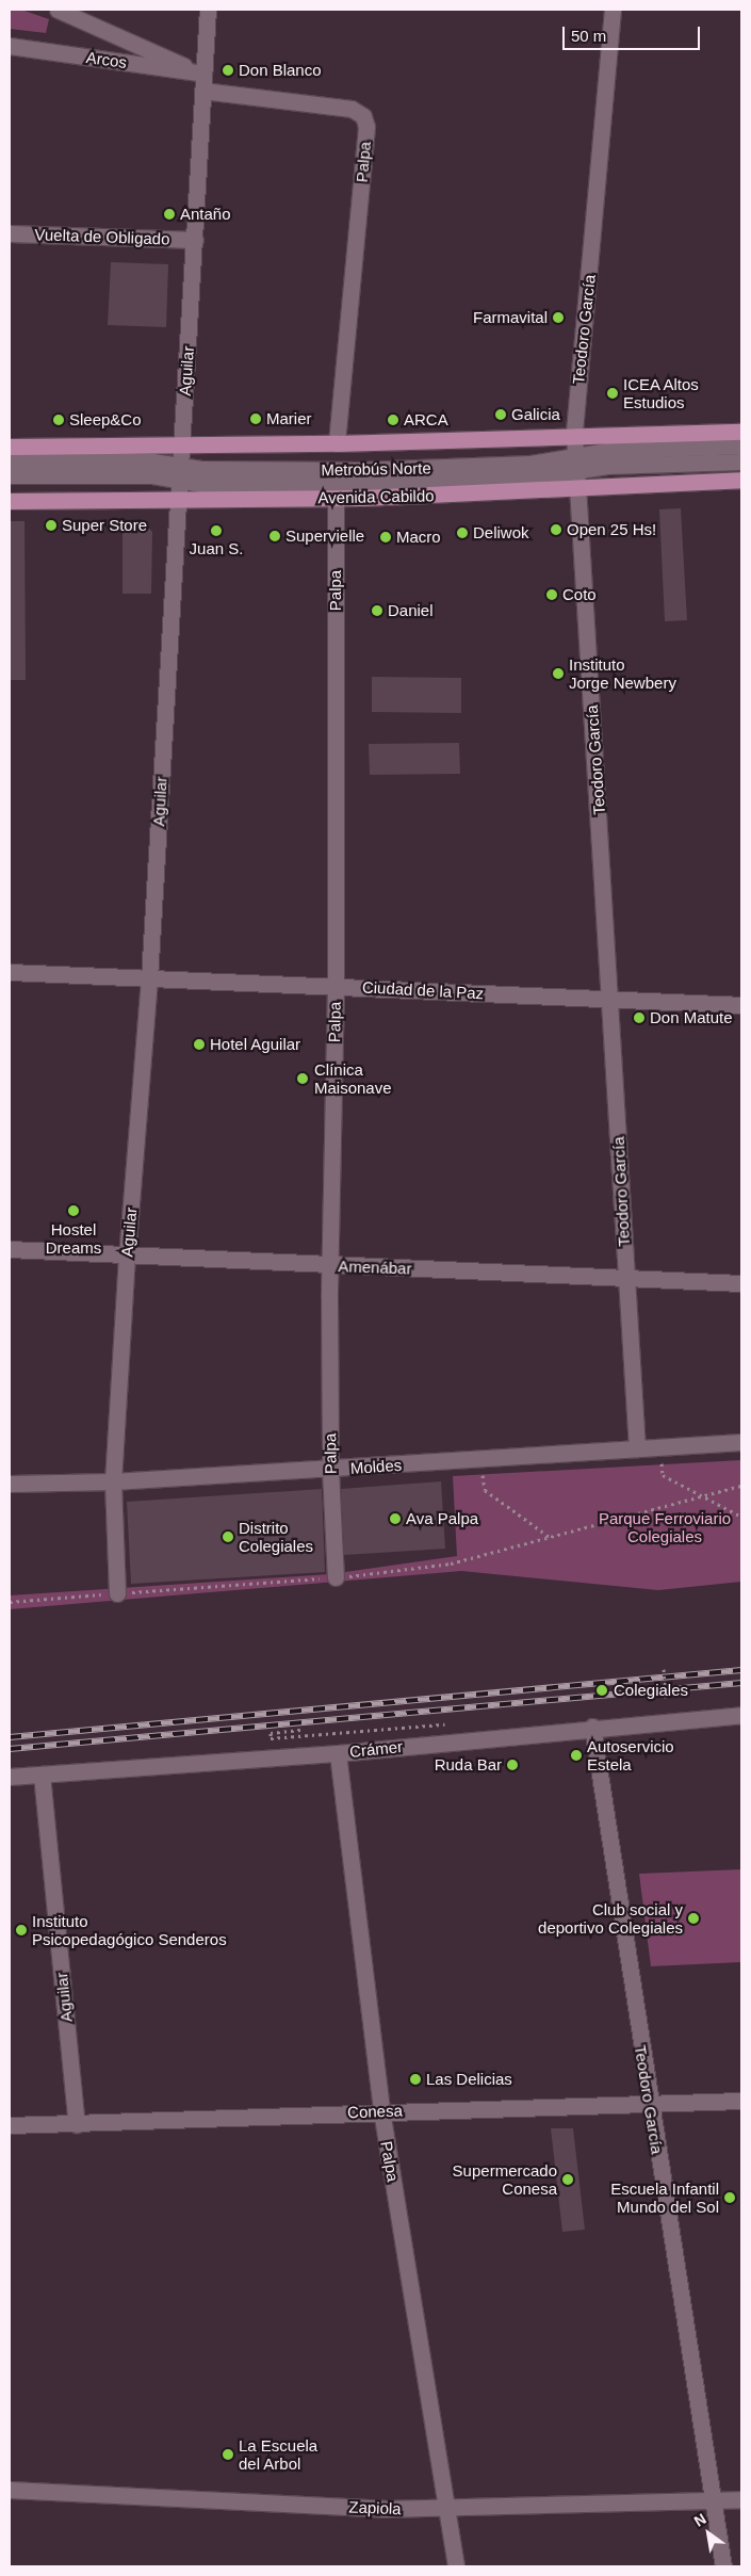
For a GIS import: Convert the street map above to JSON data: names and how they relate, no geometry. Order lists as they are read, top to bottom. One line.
{"streets":{"main road":["Avenida Cabildo"],"street":["Arcos","Palpa","Vuelta de Obligado","Teodoro García","Aguilar","Metrobús Norte","Ciudad de la Paz","Amenábar","Moldes","Crámer","Conesa","Zapiola"]},"crossings":[["Arcos","Aguilar"],["Palpa","Aguilar"],["Palpa","Avenida Cabildo"],["Palpa","Ciudad de la Paz"],["Palpa","Amenábar"],["Palpa","Moldes"],["Palpa","Crámer"],["Palpa","Conesa"],["Palpa","Zapiola"],["Vuelta de Obligado","Aguilar"],["Teodoro García","Metrobús Norte"],["Teodoro García","Avenida Cabildo"],["Teodoro García","Ciudad de la Paz"],["Teodoro García","Amenábar"],["Teodoro García","Moldes"],["Teodoro García","Crámer"],["Teodoro García","Conesa"],["Teodoro García","Zapiola"],["Aguilar","Metrobús Norte"],["Aguilar","Avenida Cabildo"],["Aguilar","Ciudad de la Paz"],["Aguilar","Amenábar"],["Aguilar","Moldes"],["Aguilar","Crámer"],["Aguilar","Conesa"]],"parks":["Parque Ferroviario Colegiales"],"places":["Don Blanco","Antaño","Farmavital","ICEA Altos Estudios","Galicia","Marier","Sleep&Co","ARCA","Super Store","Open 25 Hs!","Juan S.","Deliwok","Supervielle","Macro","Coto","Daniel","Instituto Jorge Newbery","Don Matute","Hotel Aguilar","Clínica Maisonave","Hostel Dreams","Ava Palpa","Distrito Colegiales","Colegiales","Autoservicio Estela","Ruda Bar","Club social y deportivo Colegiales","Instituto Psicopedagógico Senderos","Las Delicias","Supermercado Conesa","Escuela Infantil Mundo del Sol","La Escuela del Arbol"],"scale_bar":"50 m","north":"top left"}
